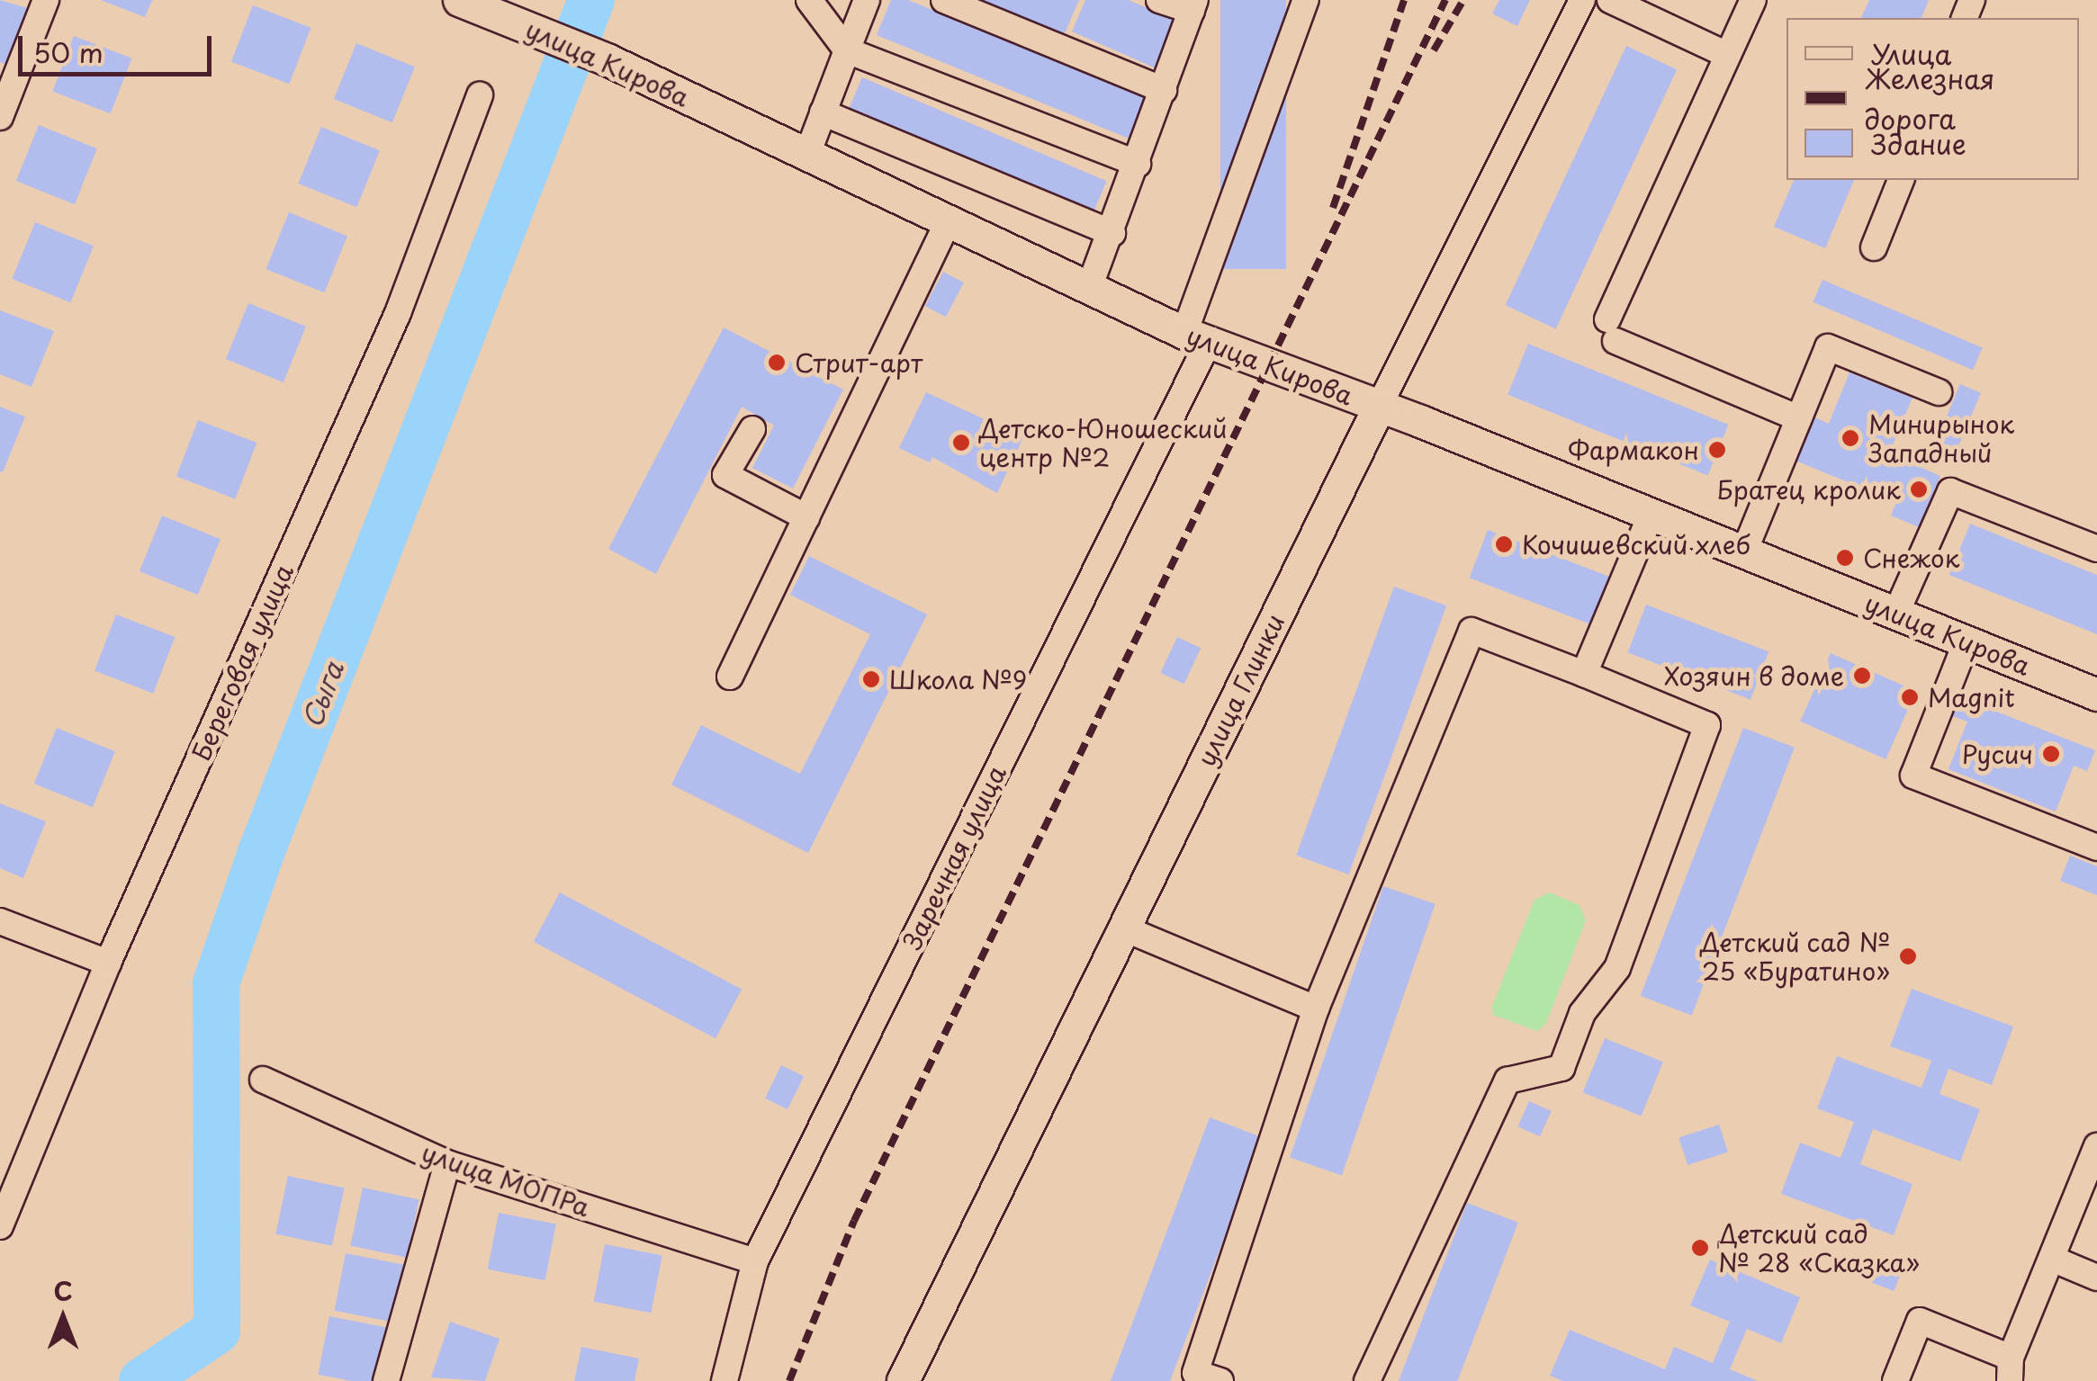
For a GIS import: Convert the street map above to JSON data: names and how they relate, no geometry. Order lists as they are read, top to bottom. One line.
{"streets":{"main road":["улица Кирова","улица Глинки"],"street":["Береговая улица","Заречная улица","улица МОПРа"]},"crossings":[["улица Кирова","улица Глинки"],["улица Кирова","Заречная улица"],["Заречная улица","улица МОПРа"]],"water":["Сыга"],"places":["Стрит-арт","Минирынок Западный","Детско-Юношеский центр №2","Фармакон","Братец кролик","Кочишевский хлеб","Снежок","Хозяин в доме","Школа №9","Magnit","Русич","Детский сад № 25 «Буратино»","Детский сад № 28 «Сказка»"],"legend":["Улица","Железная дорога","Здание"],"scale_bar":"50 m","north":"top"}
